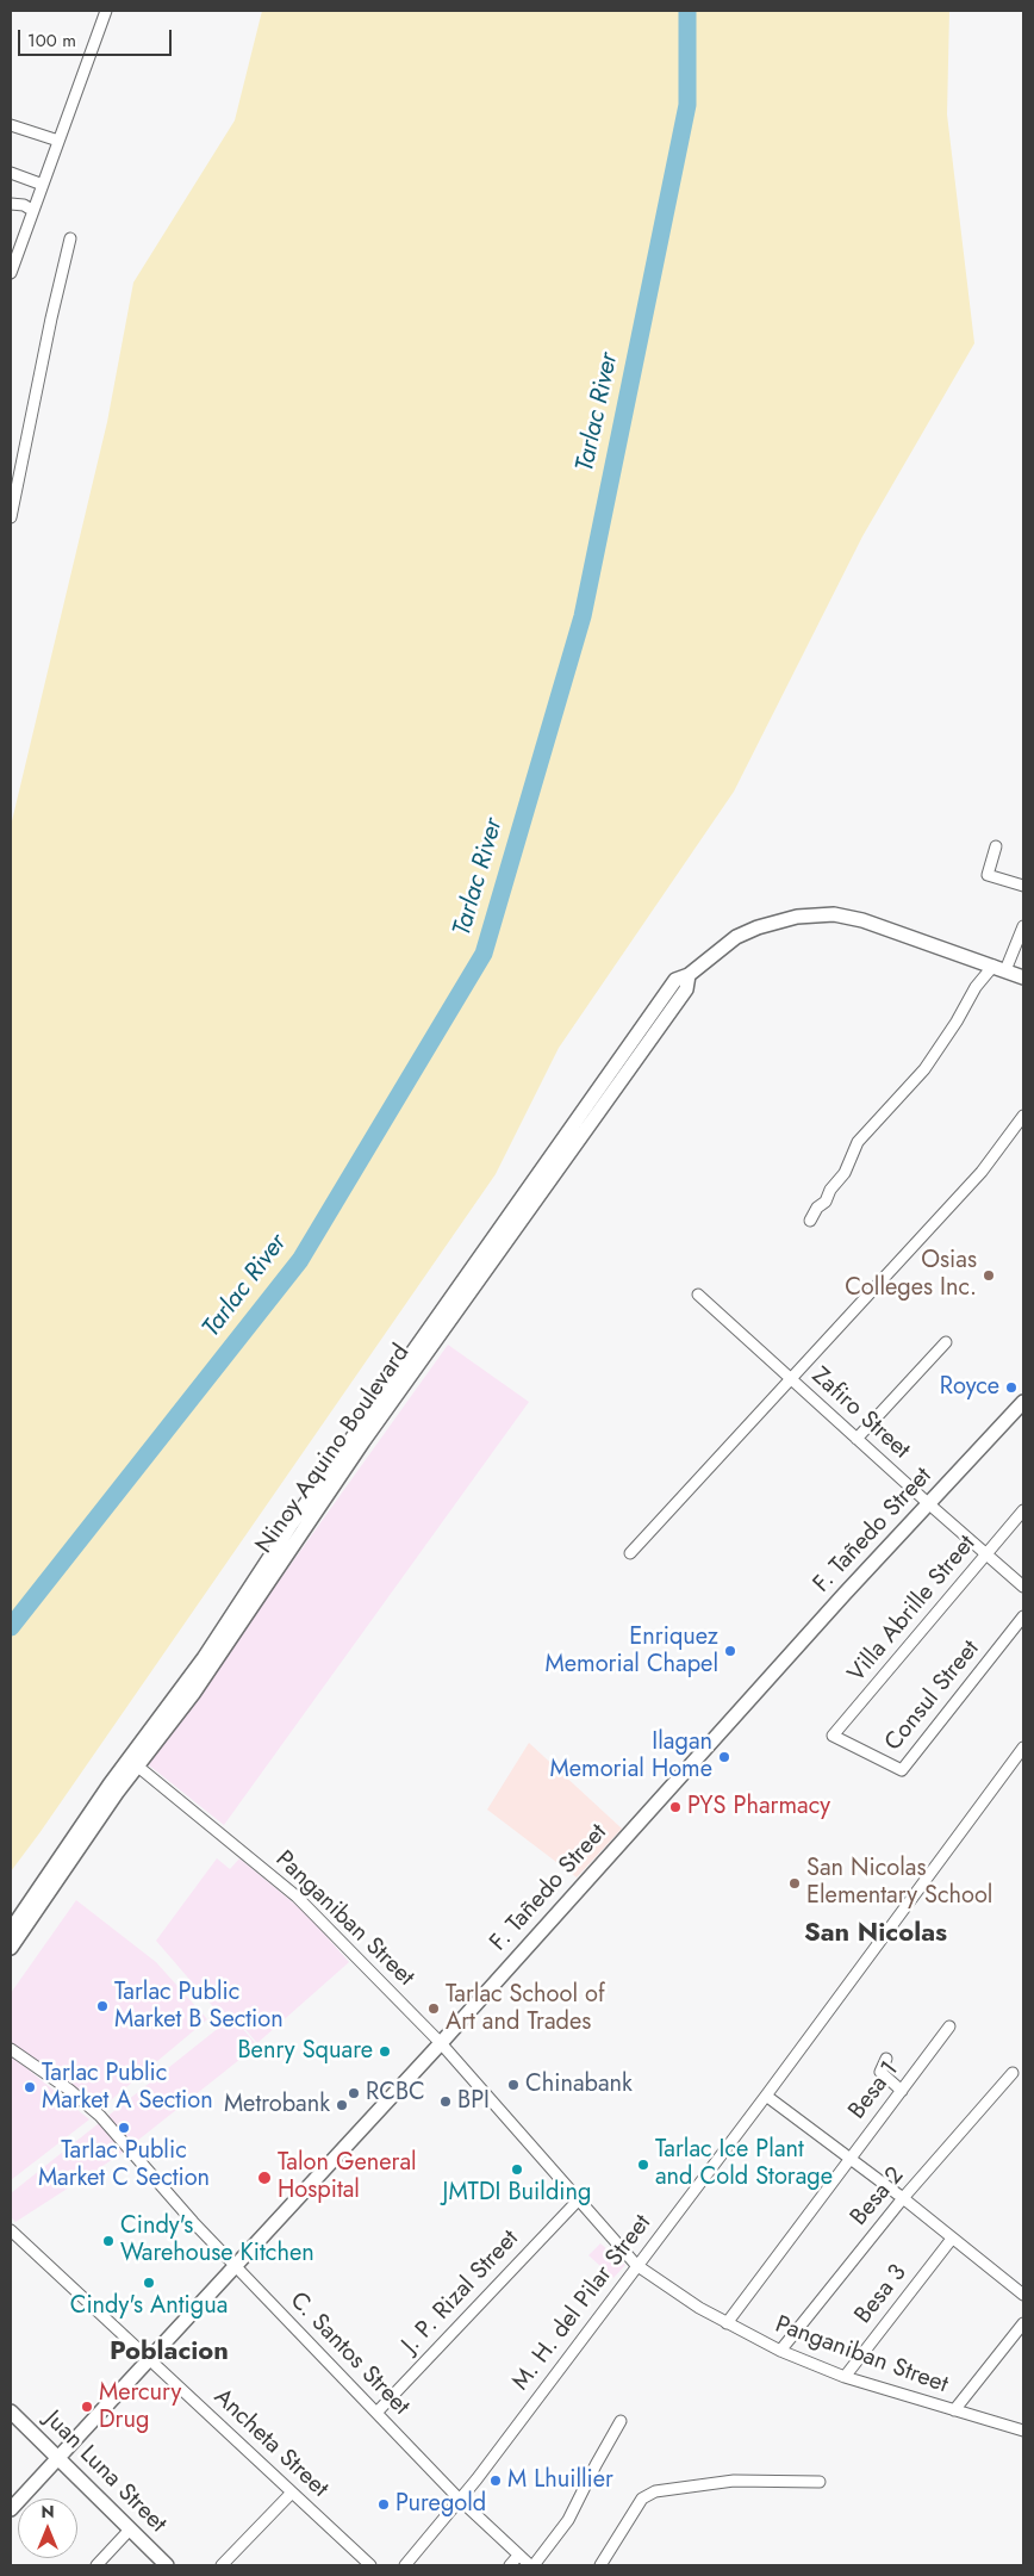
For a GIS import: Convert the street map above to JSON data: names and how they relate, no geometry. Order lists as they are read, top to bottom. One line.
{"streets":{"main road":["Ninoy Aquino Boulevard","F. Tañedo Street","Juan Luna Street"],"street":["Zafiro Street","Villa Abrille Street","Consul Street","Panganiban Street","Besa 1","Besa 2","J. P. Rizal Street","Besa 3","M. H. del Pilar Street","C. Santos Street","Ancheta Street"]},"crossings":[["Zafiro Street","F. Tañedo Street"],["Zafiro Street","Villa Abrille Street"],["Ninoy Aquino Boulevard","Panganiban Street"],["F. Tañedo Street","Panganiban Street"],["F. Tañedo Street","C. Santos Street"],["F. Tañedo Street","Ancheta Street"],["F. Tañedo Street","Juan Luna Street"],["Villa Abrille Street","Consul Street"],["Panganiban Street","Besa 1"],["Panganiban Street","Besa 2"],["Panganiban Street","J. P. Rizal Street"],["Panganiban Street","Besa 3"],["Panganiban Street","M. H. del Pilar Street"],["J. P. Rizal Street","C. Santos Street"],["M. H. del Pilar Street","C. Santos Street"]],"districts":["San Nicolas","Poblacion"],"water":["Tarlac River"],"places":["Osias Colleges Inc.","Royce","Enriquez Memorial Chapel","Ilagan Memorial Home","PYS Pharmacy","San Nicolas Elementary School","Tarlac Public Market B Section","Tarlac School of Art and Trades","Benry Square","Chinabank","Tarlac Public Market A Section","RCBC","BPI","Metrobank","Tarlac Public Market C Section","Tarlac Ice Plant and Cold Storage","JMTDI Building","Talon General Hospital","Cindy's Warehouse Kitchen","Cindy's Antigua","Mercury Drug","M Lhuillier","Puregold"],"scale_bar":"100 m","north":"top"}
